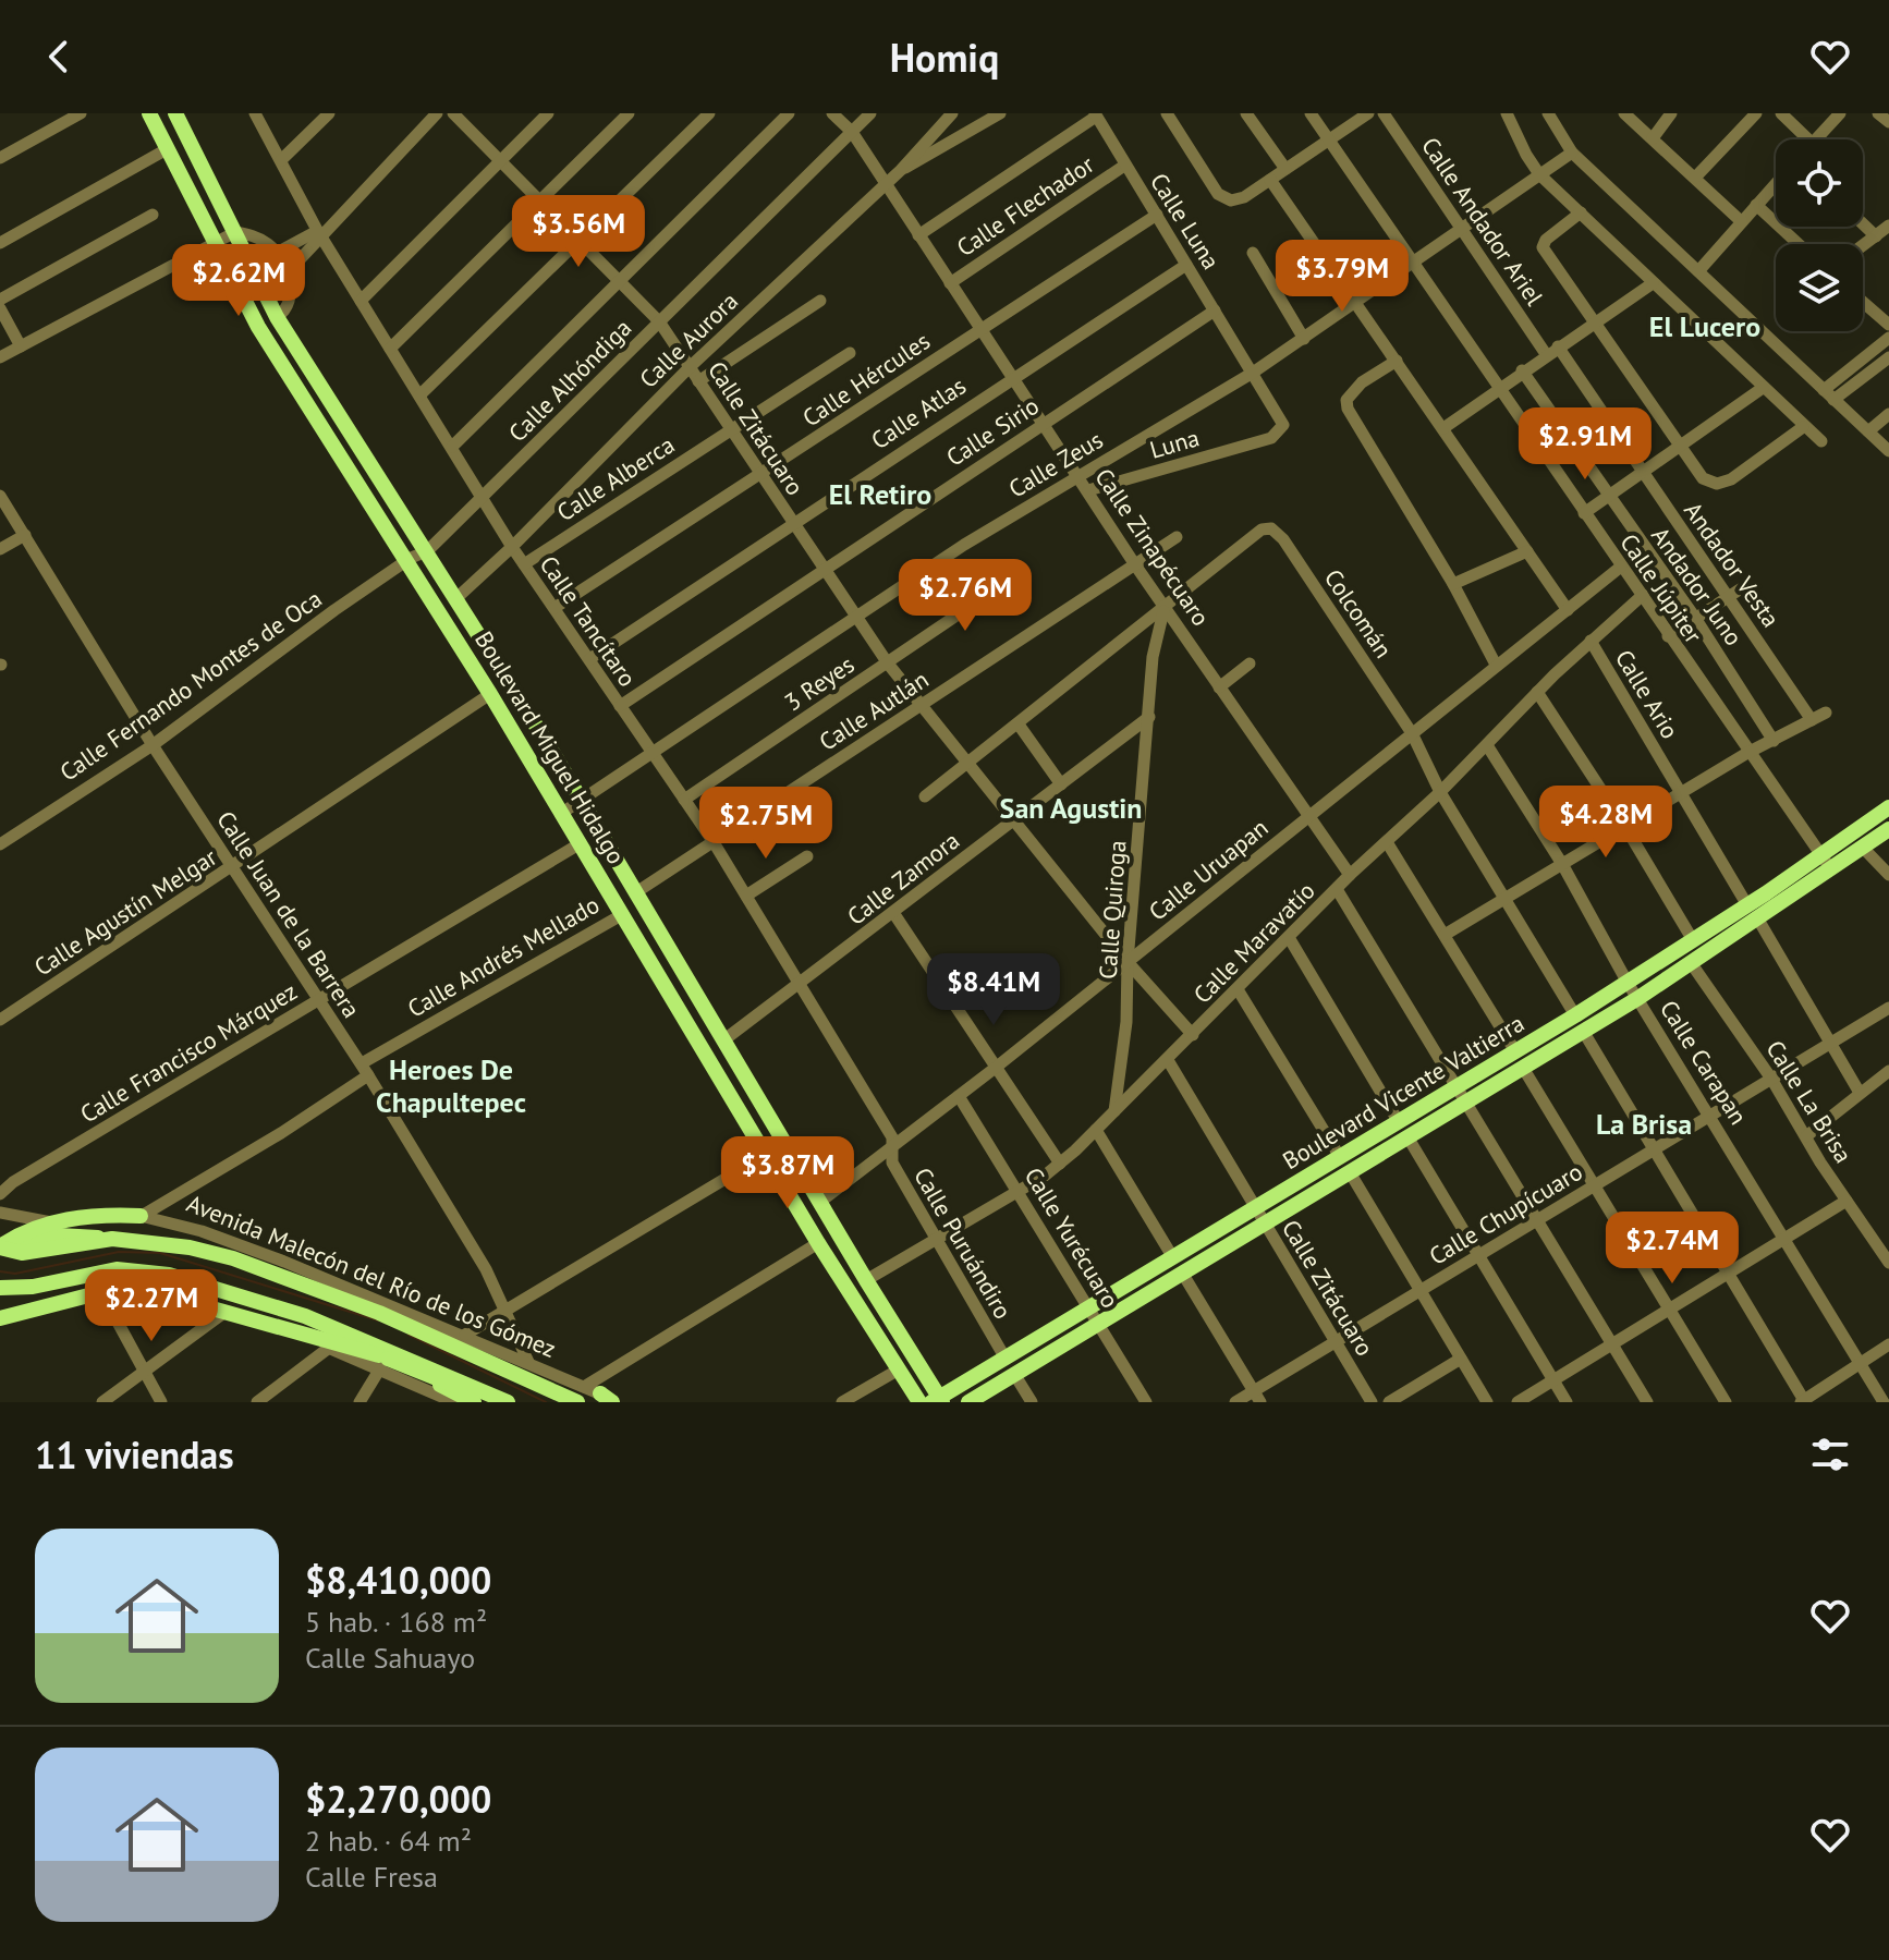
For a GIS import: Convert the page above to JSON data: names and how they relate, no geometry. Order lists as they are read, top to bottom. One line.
{"streets":{"main road":["Boulevard Miguel Hidalgo","Boulevard Vicente Valtierra","Avenida Malecón del Río de los Gómez"],"street":["Calle Flechador","Calle Luna","Calle Andador Ariel","Calle Aurora","Calle Hércules","Calle Alhóndiga","Calle Atlas","Calle Zitácuaro","Calle Sirio","Luna","Calle Zeus","Calle Alberca","Calle Zinapécuaro","Andador Vesta","Andador Juno","Calle Júpiter","Colcomán","Calle Tancítaro","3 Reyes","Calle Fernando Montes de Oca","Calle Ario","Calle Autlán","Calle Uruapan","Calle Zamora","Calle Quiroga","Calle Agustín Melgar","Calle Juan de la Barrera","Calle Maravatío","Calle Andrés Mellado","Calle Francisco Márquez","Calle Carapan","Calle La Brisa","Calle Chupícuaro","Calle Yurécuaro","Calle Puruándiro"]},"crossings":[["Calle Flechador","Calle Luna"],["Calle Flechador","Calle Zinapécuaro"],["Calle Luna","Calle Hércules"],["Calle Luna","Calle Atlas"],["Calle Luna","Calle Sirio"],["Calle Luna","Luna"],["Calle Luna","Calle Zeus"],["Calle Andador Ariel","Calle Zeus"],["Calle Andador Ariel","Andador Vesta"],["Calle Aurora","Calle Zitácuaro"],["Calle Aurora","Calle Zinapécuaro"],["Calle Aurora","Calle Tancítaro"],["Calle Aurora","Boulevard Miguel Hidalgo"],["Calle Hércules","Calle Zitácuaro"],["Calle Hércules","Calle Zinapécuaro"],["Calle Hércules","Calle Tancítaro"],["Calle Alhóndiga","Calle Zitácuaro"],["Calle Alhóndiga","Calle Zinapécuaro"],["Calle Alhóndiga","Calle Tancítaro"],["Calle Alhóndiga","Calle Fernando Montes de Oca"],["Calle Alhóndiga","Boulevard Miguel Hidalgo"],["Calle Atlas","Calle Zitácuaro"],["Calle Atlas","Calle Zinapécuaro"],["Calle Atlas","Calle Tancítaro"],["Calle Zitácuaro","Calle Sirio"],["Calle Zitácuaro","Calle Zeus"],["Calle Zitácuaro","Calle Alberca"],["Calle Zitácuaro","3 Reyes"],["Calle Zitácuaro","Calle Autlán"],["Calle Zitácuaro","Calle Uruapan"],["Calle Zitácuaro","Calle Zamora"],["Calle Zitácuaro","Calle Quiroga"],["Calle Zitácuaro","Calle Maravatío"],["Calle Zitácuaro","Boulevard Vicente Valtierra"],["Calle Zitácuaro","Calle Chupícuaro"],["Calle Sirio","Calle Zinapécuaro"],["Calle Sirio","Calle Tancítaro"],["Luna","Calle Zinapécuaro"],["Calle Zeus","Calle Zinapécuaro"],["Calle Zeus","Calle Júpiter"],["Calle Zeus","Calle Tancítaro"],["Calle Zeus","Boulevard Miguel Hidalgo"],["Calle Alberca","Calle Tancítaro"],["Calle Zinapécuaro","Colcomán"],["Calle Zinapécuaro","Calle Autlán"],["Calle Zinapécuaro","Calle Uruapan"],["Calle Zinapécuaro","Calle Quiroga"],["Calle Zinapécuaro","Calle Maravatío"],["Calle Júpiter","Calle Uruapan"],["Calle Júpiter","Calle Maravatío"],["Calle Júpiter","Boulevard Vicente Valtierra"],["Colcomán","Calle Uruapan"],["Colcomán","Calle Quiroga"],["Colcomán","Calle Maravatío"],["Colcomán","Boulevard Vicente Valtierra"],["Colcomán","Calle Chupícuaro"],["Calle Tancítaro","3 Reyes"],["Calle Tancítaro","Calle Autlán"],["Calle Tancítaro","Calle Uruapan"],["Calle Tancítaro","Calle Zamora"],["Calle Tancítaro","Calle Puruándiro"],["Calle Fernando Montes de Oca","Boulevard Miguel Hidalgo"],["Calle Fernando Montes de Oca","Calle Juan de la Barrera"],["Calle Ario","Calle Maravatío"],["Calle Ario","Boulevard Vicente Valtierra"],["Calle Autlán","Boulevard Miguel Hidalgo"],["Boulevard Miguel Hidalgo","Calle Uruapan"],["Boulevard Miguel Hidalgo","Calle Zamora"],["Boulevard Miguel Hidalgo","Calle Agustín Melgar"],["Boulevard Miguel Hidalgo","Calle Maravatío"],["Boulevard Miguel Hidalgo","Calle Andrés Mellado"],["Boulevard Miguel Hidalgo","Calle Francisco Márquez"],["Boulevard Miguel Hidalgo","Boulevard Vicente Valtierra"],["Calle Uruapan","Calle Quiroga"],["Calle Uruapan","Calle Yurécuaro"],["Calle Uruapan","Calle Puruándiro"],["Calle Zamora","Calle Quiroga"],["Calle Quiroga","Calle Maravatío"],["Calle Agustín Melgar","Calle Juan de la Barrera"],["Calle Juan de la Barrera","Calle Andrés Mellado"],["Calle Juan de la Barrera","Calle Francisco Márquez"],["Calle Juan de la Barrera","Avenida Malecón del Río de los Gómez"],["Calle Maravatío","Calle Carapan"],["Calle Maravatío","Calle Yurécuaro"],["Calle Maravatío","Calle Puruándiro"],["Calle Andrés Mellado","Avenida Malecón del Río de los Gómez"],["Calle Carapan","Boulevard Vicente Valtierra"],["Calle Carapan","Calle Chupícuaro"],["Boulevard Vicente Valtierra","Calle La Brisa"],["Boulevard Vicente Valtierra","Calle Yurécuaro"],["Boulevard Vicente Valtierra","Calle Puruándiro"],["Calle La Brisa","Calle Chupícuaro"]],"districts":["El Lucero","El Retiro","San Agustin","Heroes De Chapultepec","La Brisa"],"page":{"header":"Homiq","price":["$3.56M","$3.79M","$2.62M","$2.91M","$2.76M","$4.28M","$2.75M","$8.41M","$3.87M","$2.74M","$2.27M"],"heading":"11 viviendas","list":[{"name":"$8,410,000","note":"5 hab. · 168 m² · Calle Sahuayo"},{"name":"$2,270,000","note":"2 hab. · 64 m² · Calle Fresa"}]}}
